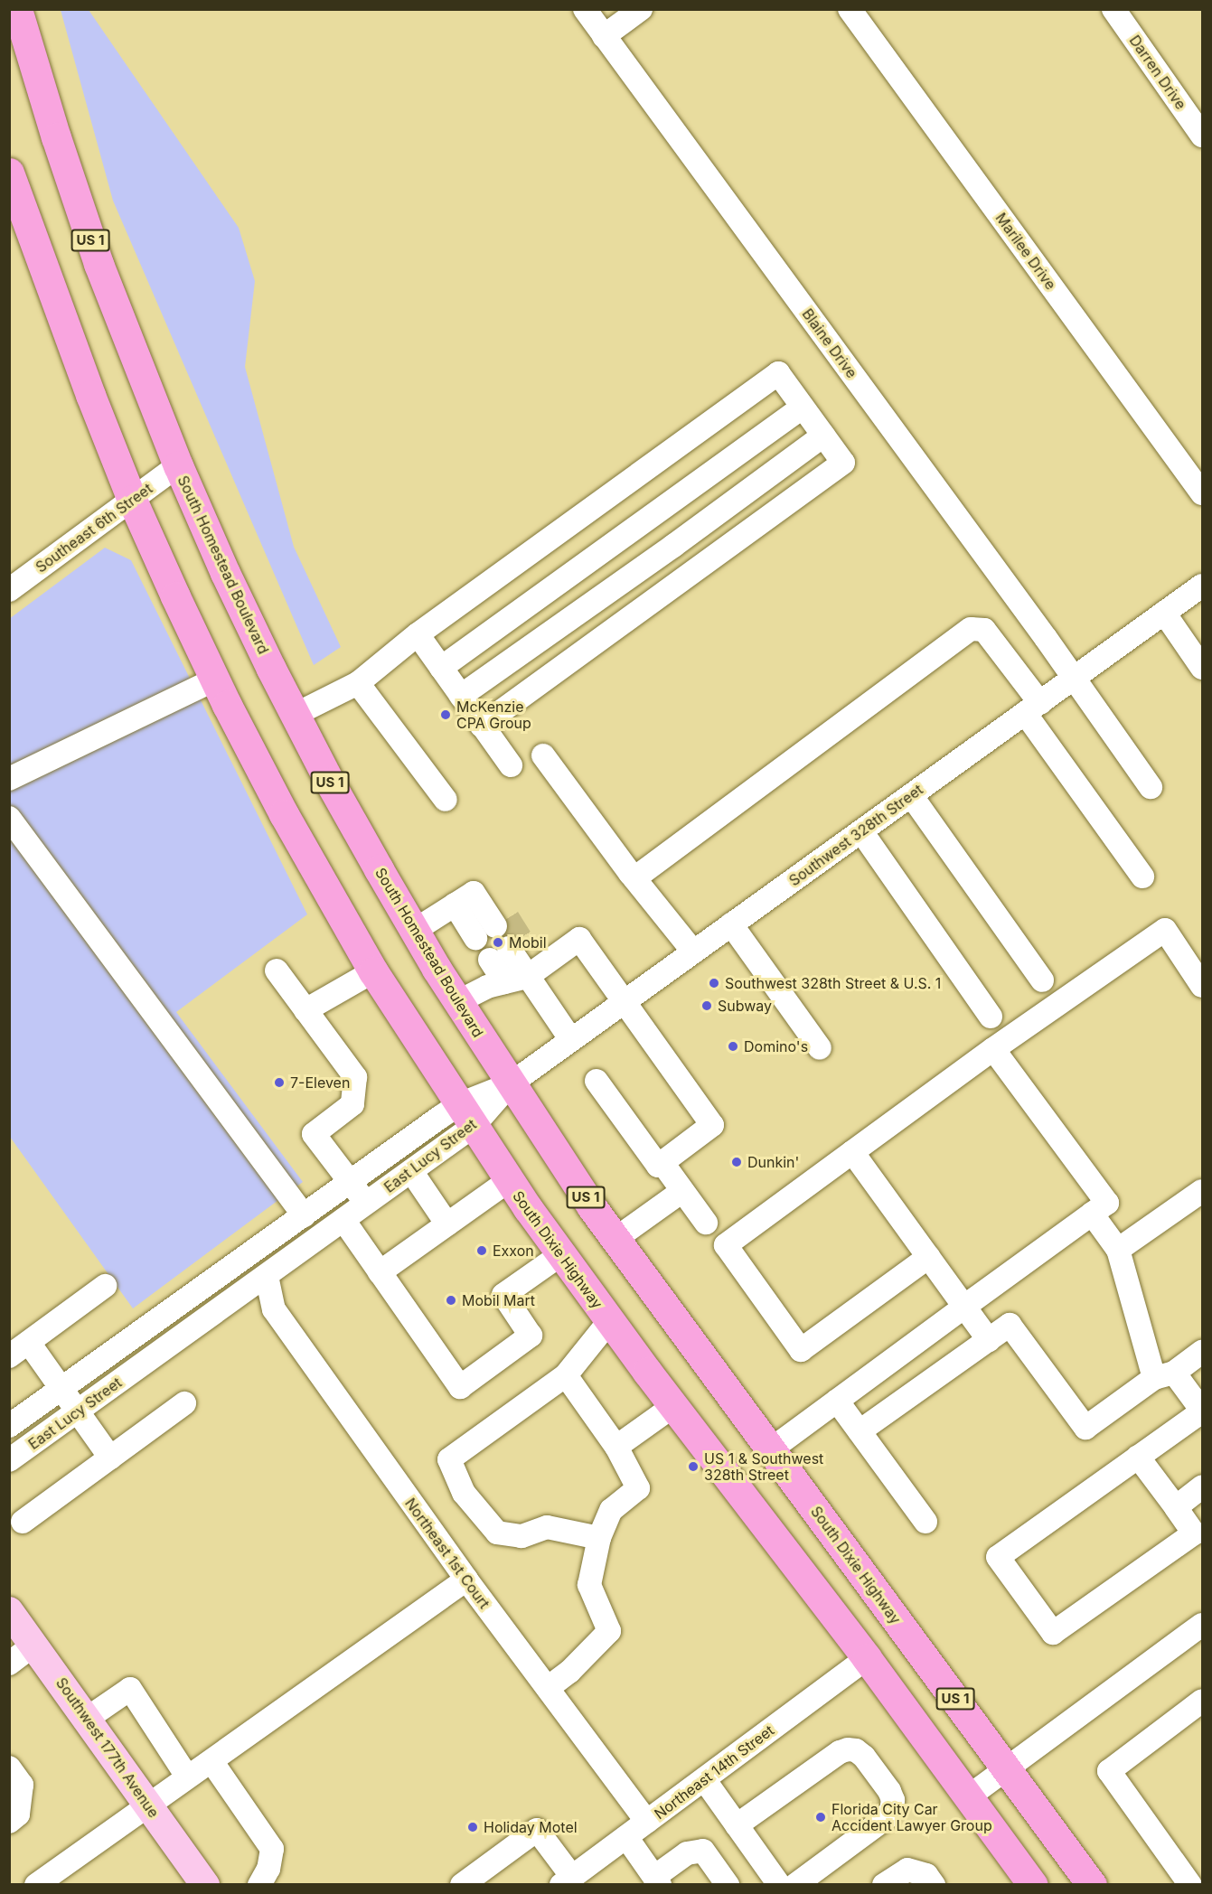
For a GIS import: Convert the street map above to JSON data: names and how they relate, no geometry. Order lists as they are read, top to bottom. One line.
{"streets":{"highway":["US 1","South Homestead Boulevard","South Dixie Highway"],"main road":["Southwest 177th Avenue"],"street":["Darren Drive","Marilee Drive","Blaine Drive","Southeast 6th Street","Southwest 328th Street","East Lucy Street","Northeast 1st Court","Northeast 14th Street"]},"crossings":[["Blaine Drive","Southwest 328th Street"],["Southeast 6th Street","South Homestead Boulevard"],["South Homestead Boulevard","Southwest 328th Street"],["South Homestead Boulevard","East Lucy Street"],["South Homestead Boulevard","South Dixie Highway"],["Southwest 328th Street","East Lucy Street"],["Southwest 328th Street","South Dixie Highway"],["East Lucy Street","South Dixie Highway"],["East Lucy Street","Northeast 1st Court"],["South Dixie Highway","Northeast 14th Street"],["Northeast 1st Court","Northeast 14th Street"]],"places":["McKenzie CPA Group","Mobil","Southwest 328th Street & U.S. 1","Subway","Domino's","7-Eleven","Dunkin'","Exxon","Mobil Mart","US 1 & Southwest 328th Street","Florida City Car Accident Lawyer Group","Holiday Motel"]}
